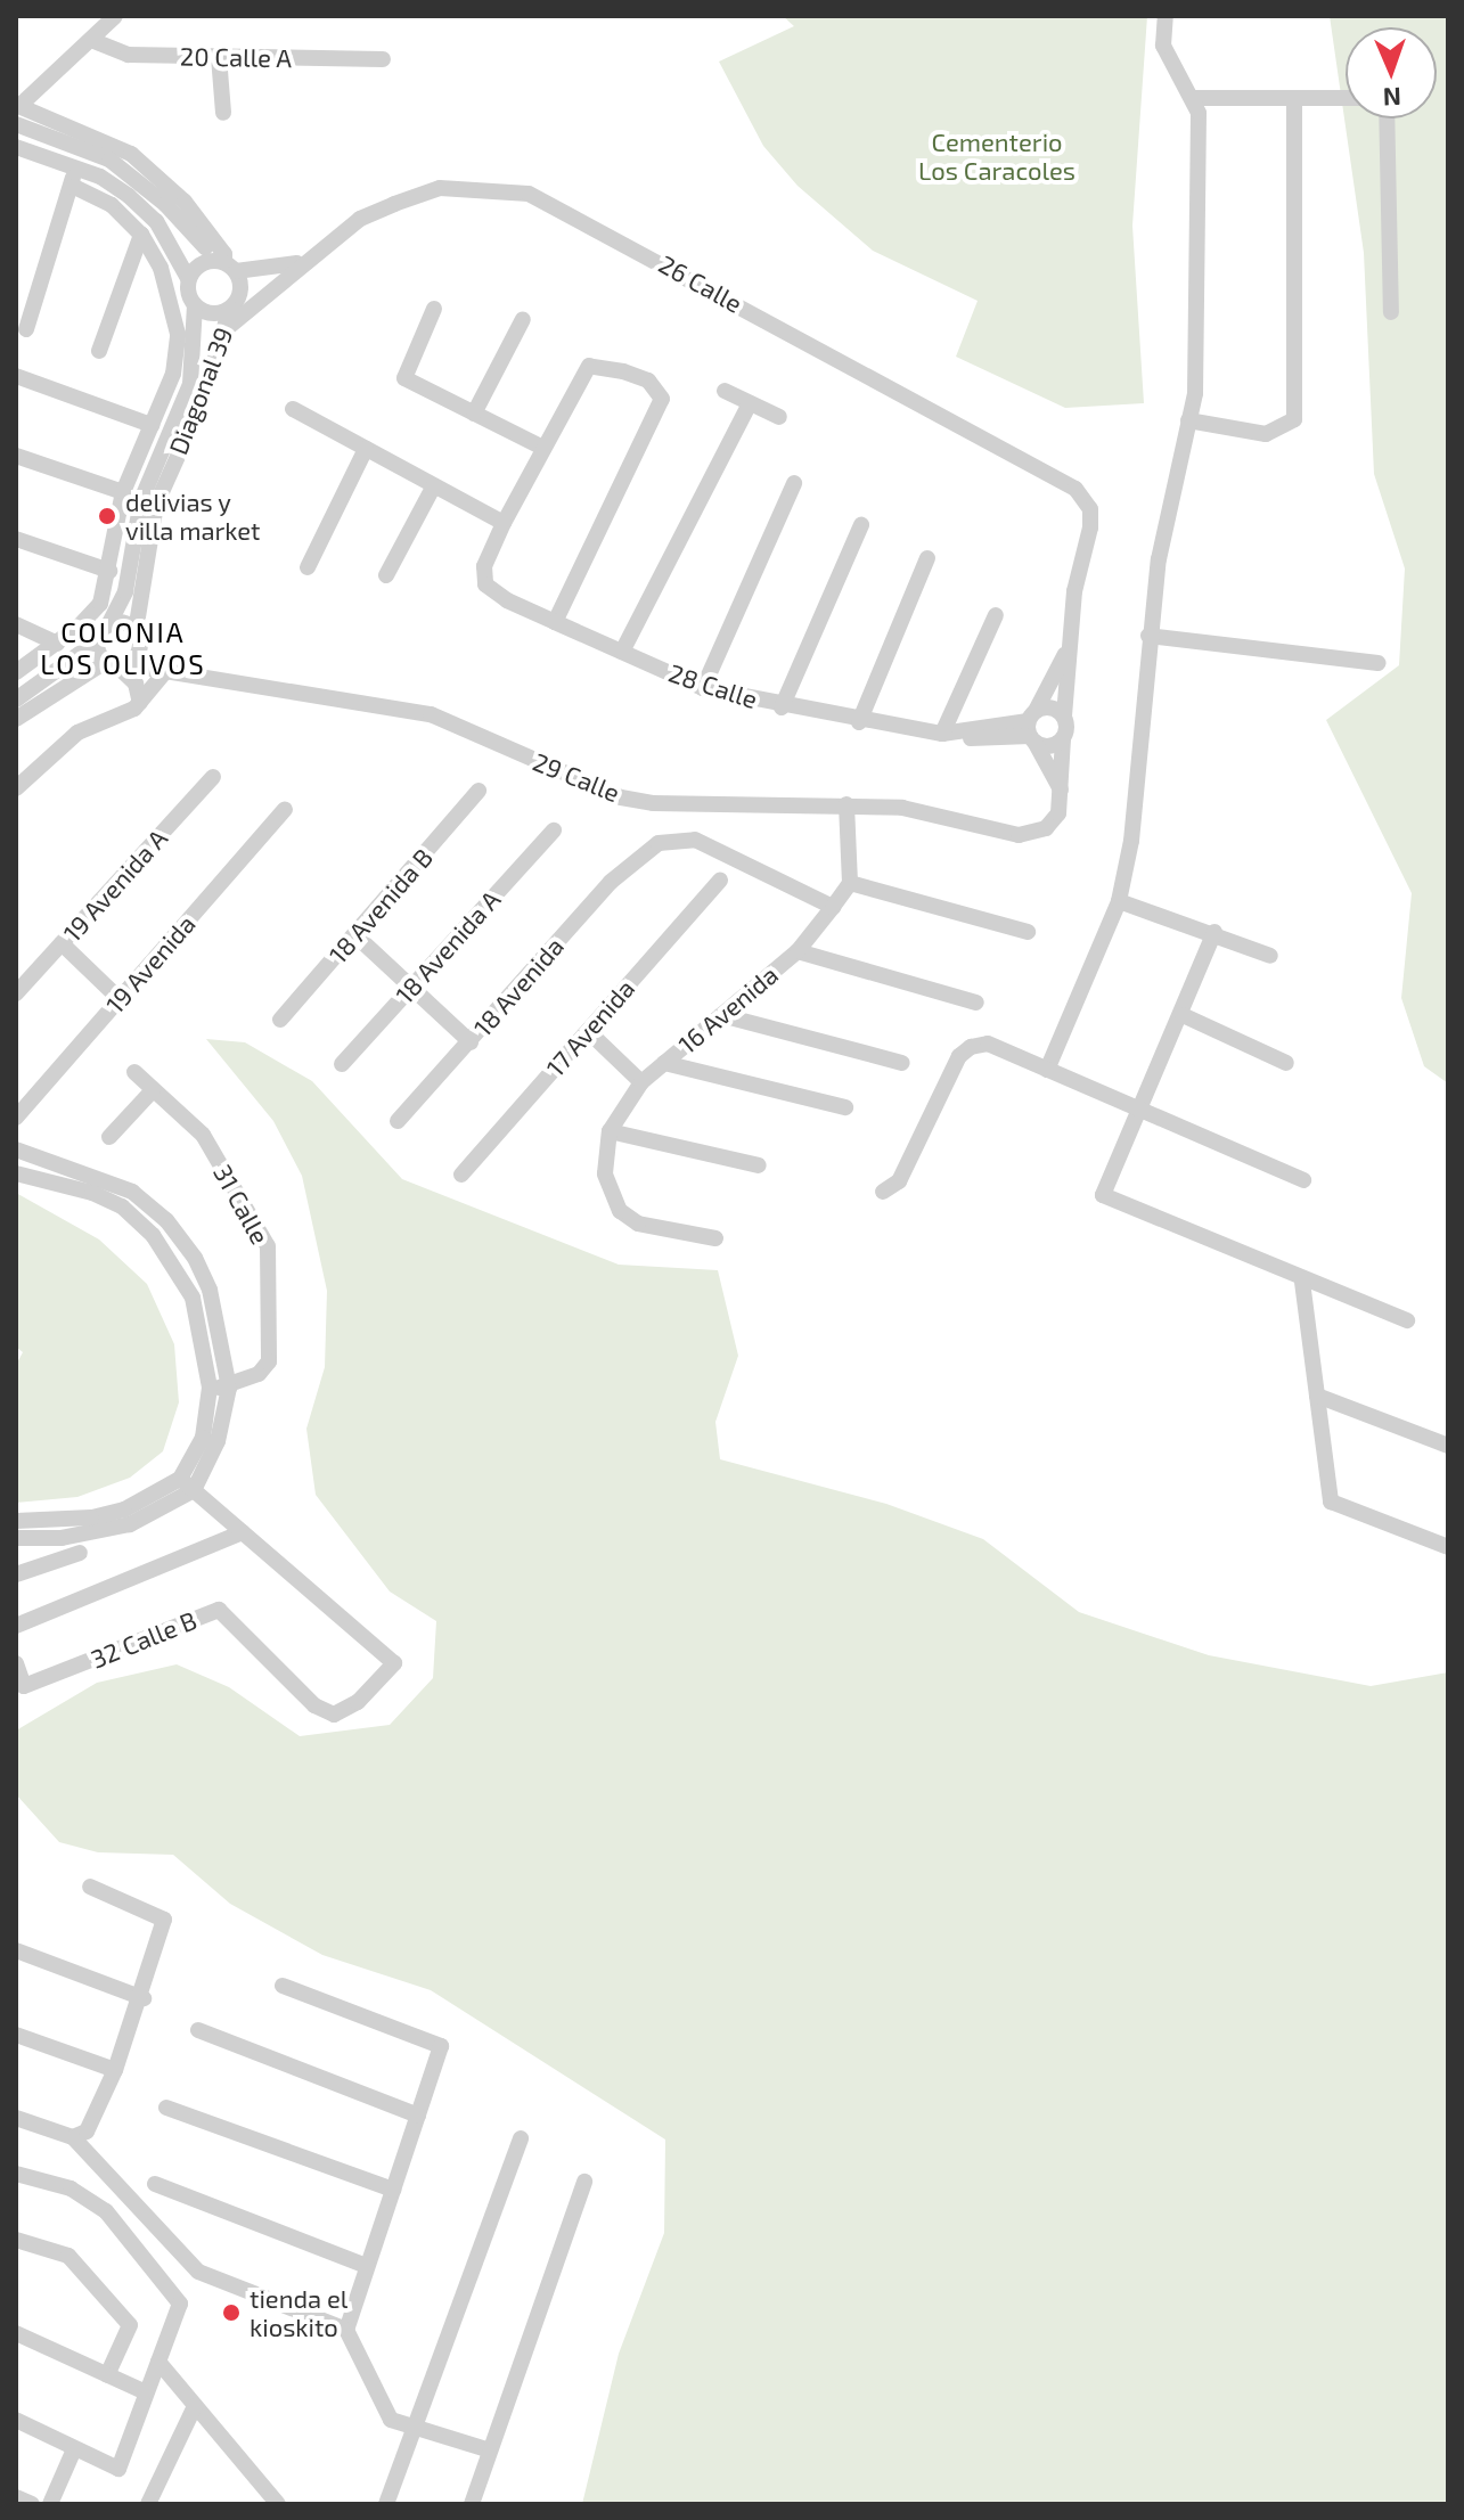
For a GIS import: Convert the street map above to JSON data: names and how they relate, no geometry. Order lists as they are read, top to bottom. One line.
{"streets":{"street":["20 Calle A","26 Calle","Diagonal 39","28 Calle","29 Calle","19 Avenida A","18 Avenida B","18 Avenida A","19 Avenida","18 Avenida","16 Avenida","17 Avenida","31 Calle","32 Calle B"]},"crossings":[["26 Calle","Diagonal 39"],["Diagonal 39","29 Calle"],["18 Avenida","16 Avenida"]],"districts":["COLONIA LOS OLIVOS"],"parks":["Cementerio Los Caracoles"],"places":["delivias y villa market","tienda el kioskito"],"north":"bottom"}
